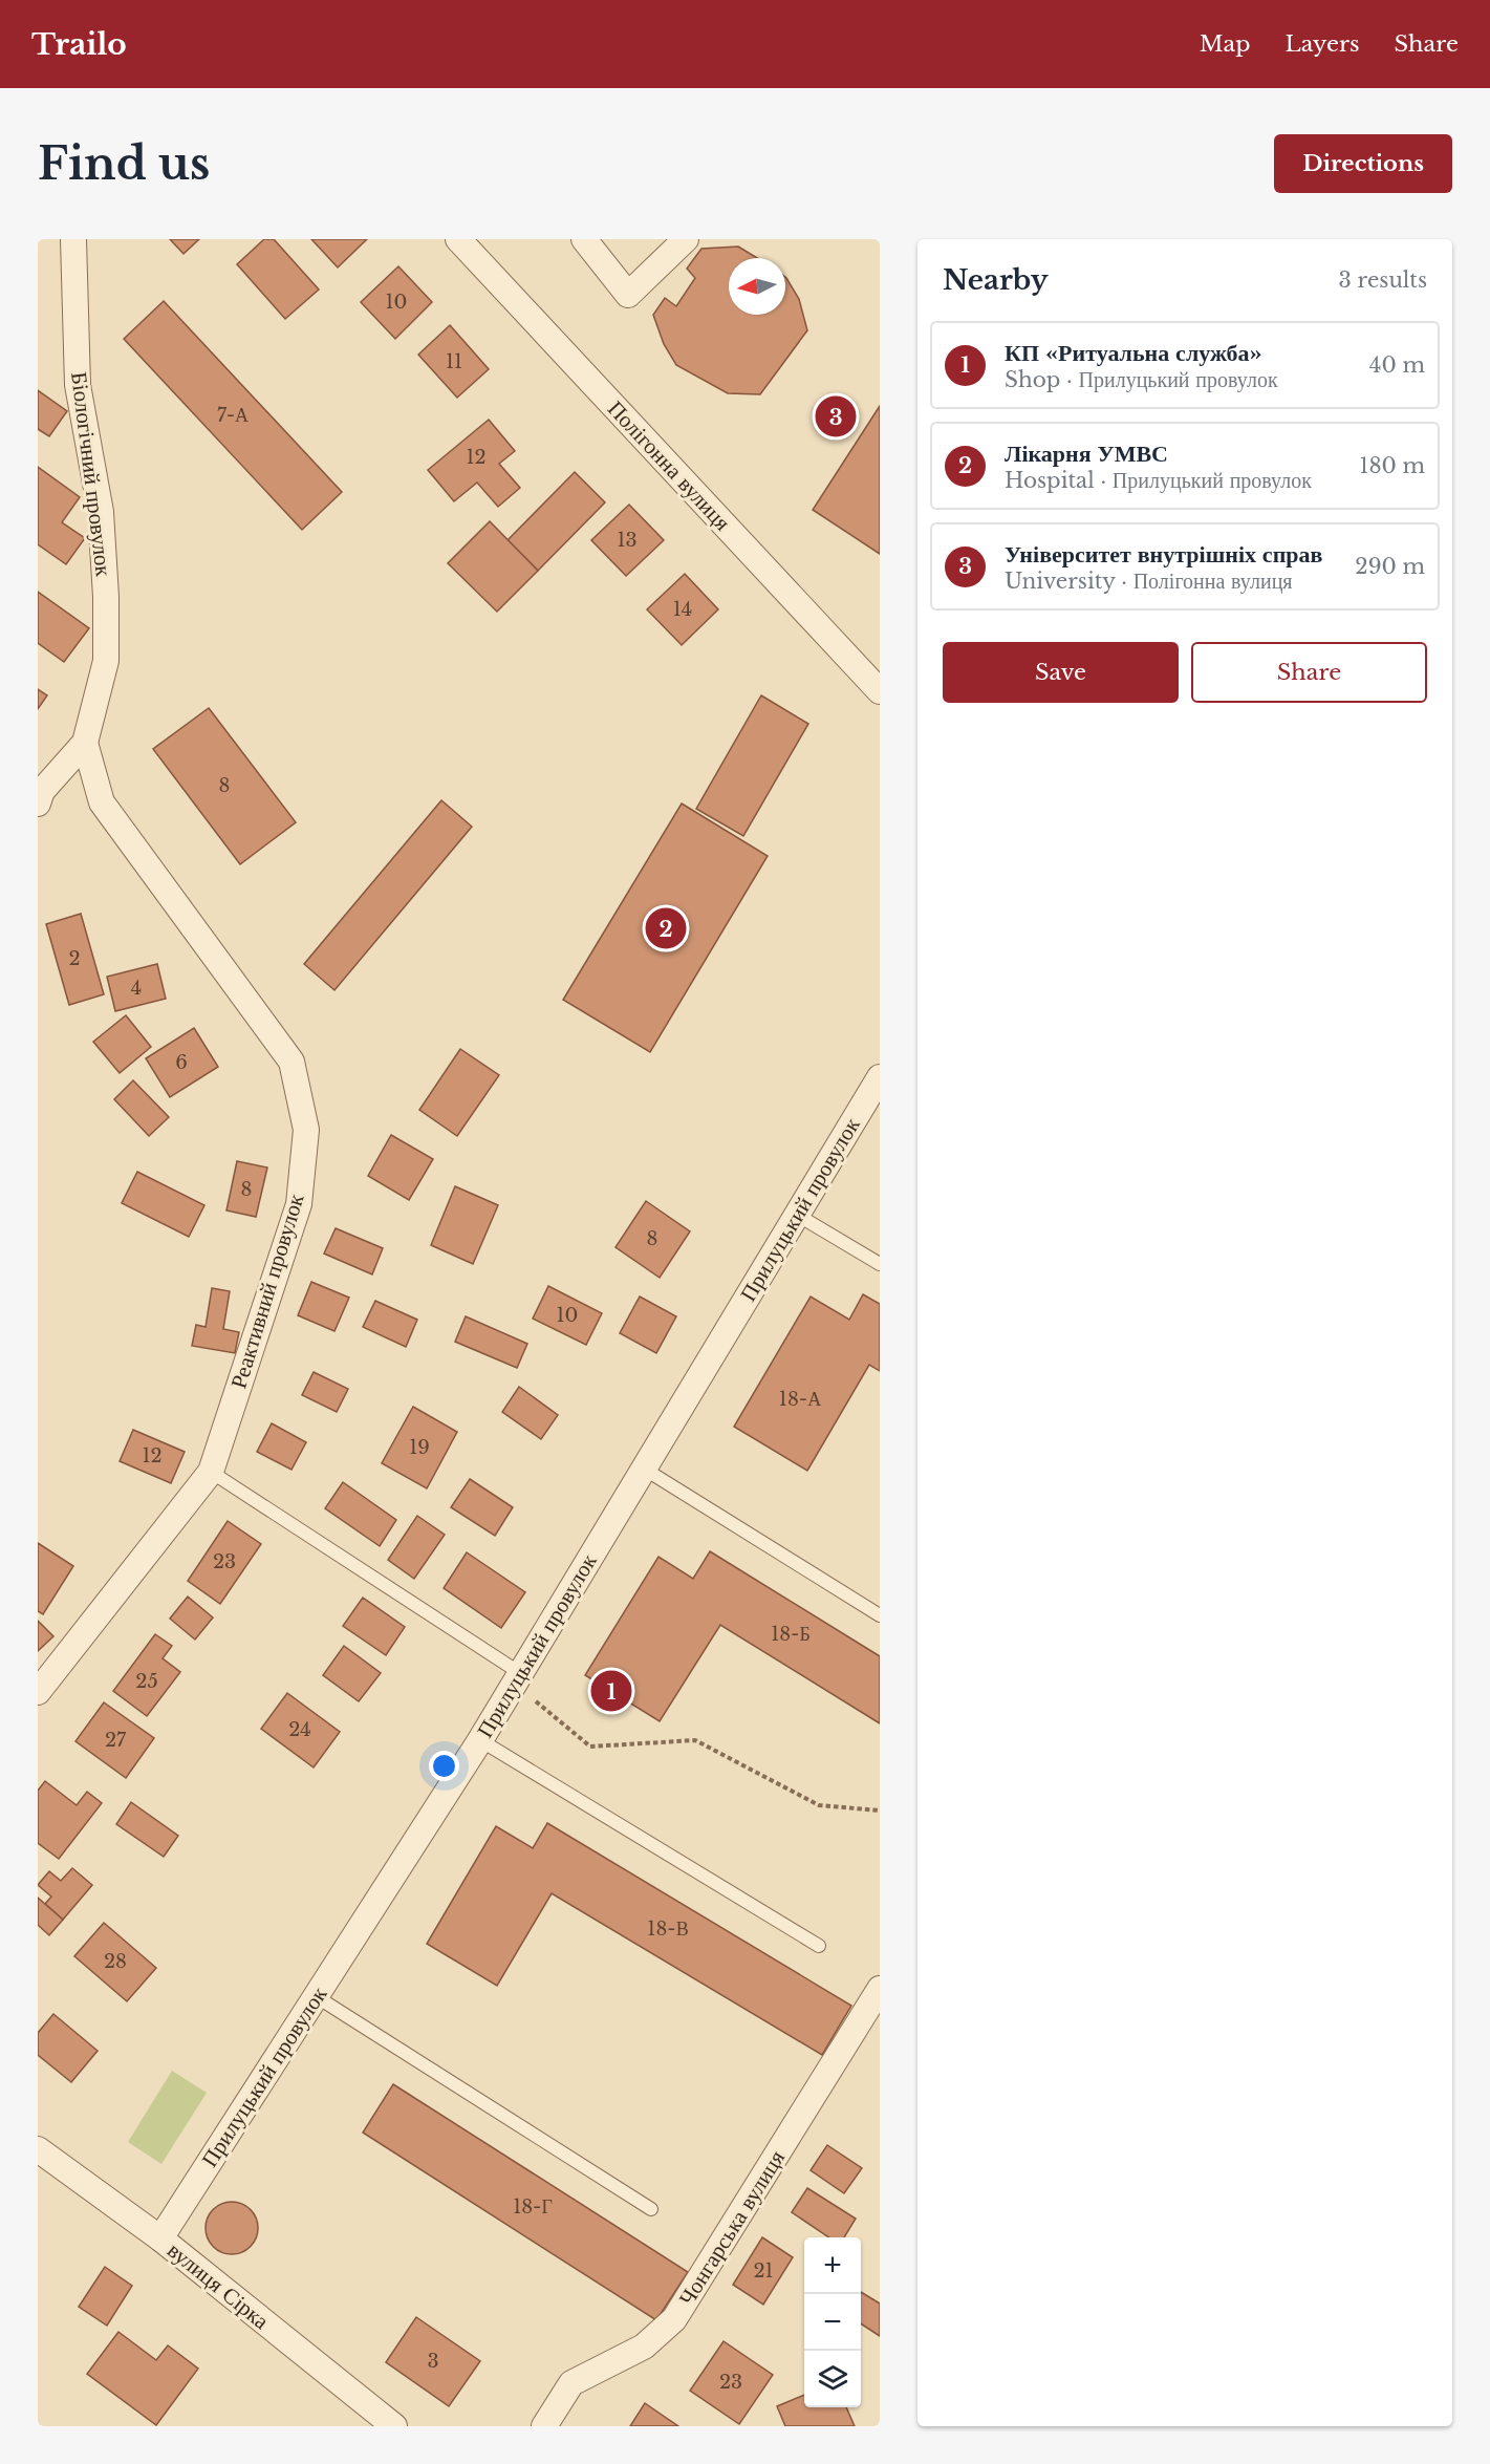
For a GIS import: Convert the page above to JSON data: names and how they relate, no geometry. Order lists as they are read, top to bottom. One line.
{"streets":{"street":["Полігонна вулиця","Біологічний провулок","Прилуцький провулок","Реактивний провулок","Чонгарська вулиця","вулиця Сірка"]},"crossings":[["Біологічний провулок","Реактивний провулок"],["Прилуцький провулок","вулиця Сірка"]],"house_numbers":["10","11","7-А","12","13","14","8","2","4","6","8","8","10","18-А","19","12","23","18-Б","25","24","27","18-В","28","18-Г","21","3","23"],"north":"left","page":{"header":"Trailo","nav":["Map","Layers","Share"],"buttons":["Directions",["Save","Share"]],"title":"Find us","heading":["Nearby","3 results"],"list":[{"mark":"1","name":"КП «Ритуальна служба»","note":"Shop · Прилуцький провулок","value":"40 m"},{"mark":"2","name":"Лікарня УМВС","note":"Hospital · Прилуцький провулок","value":"180 m"},{"mark":"3","name":"Університет внутрішніх справ","note":"University · Полігонна вулиця","value":"290 m"}],"pins":["3","2","1"],"map_buttons":["+","−"]}}
